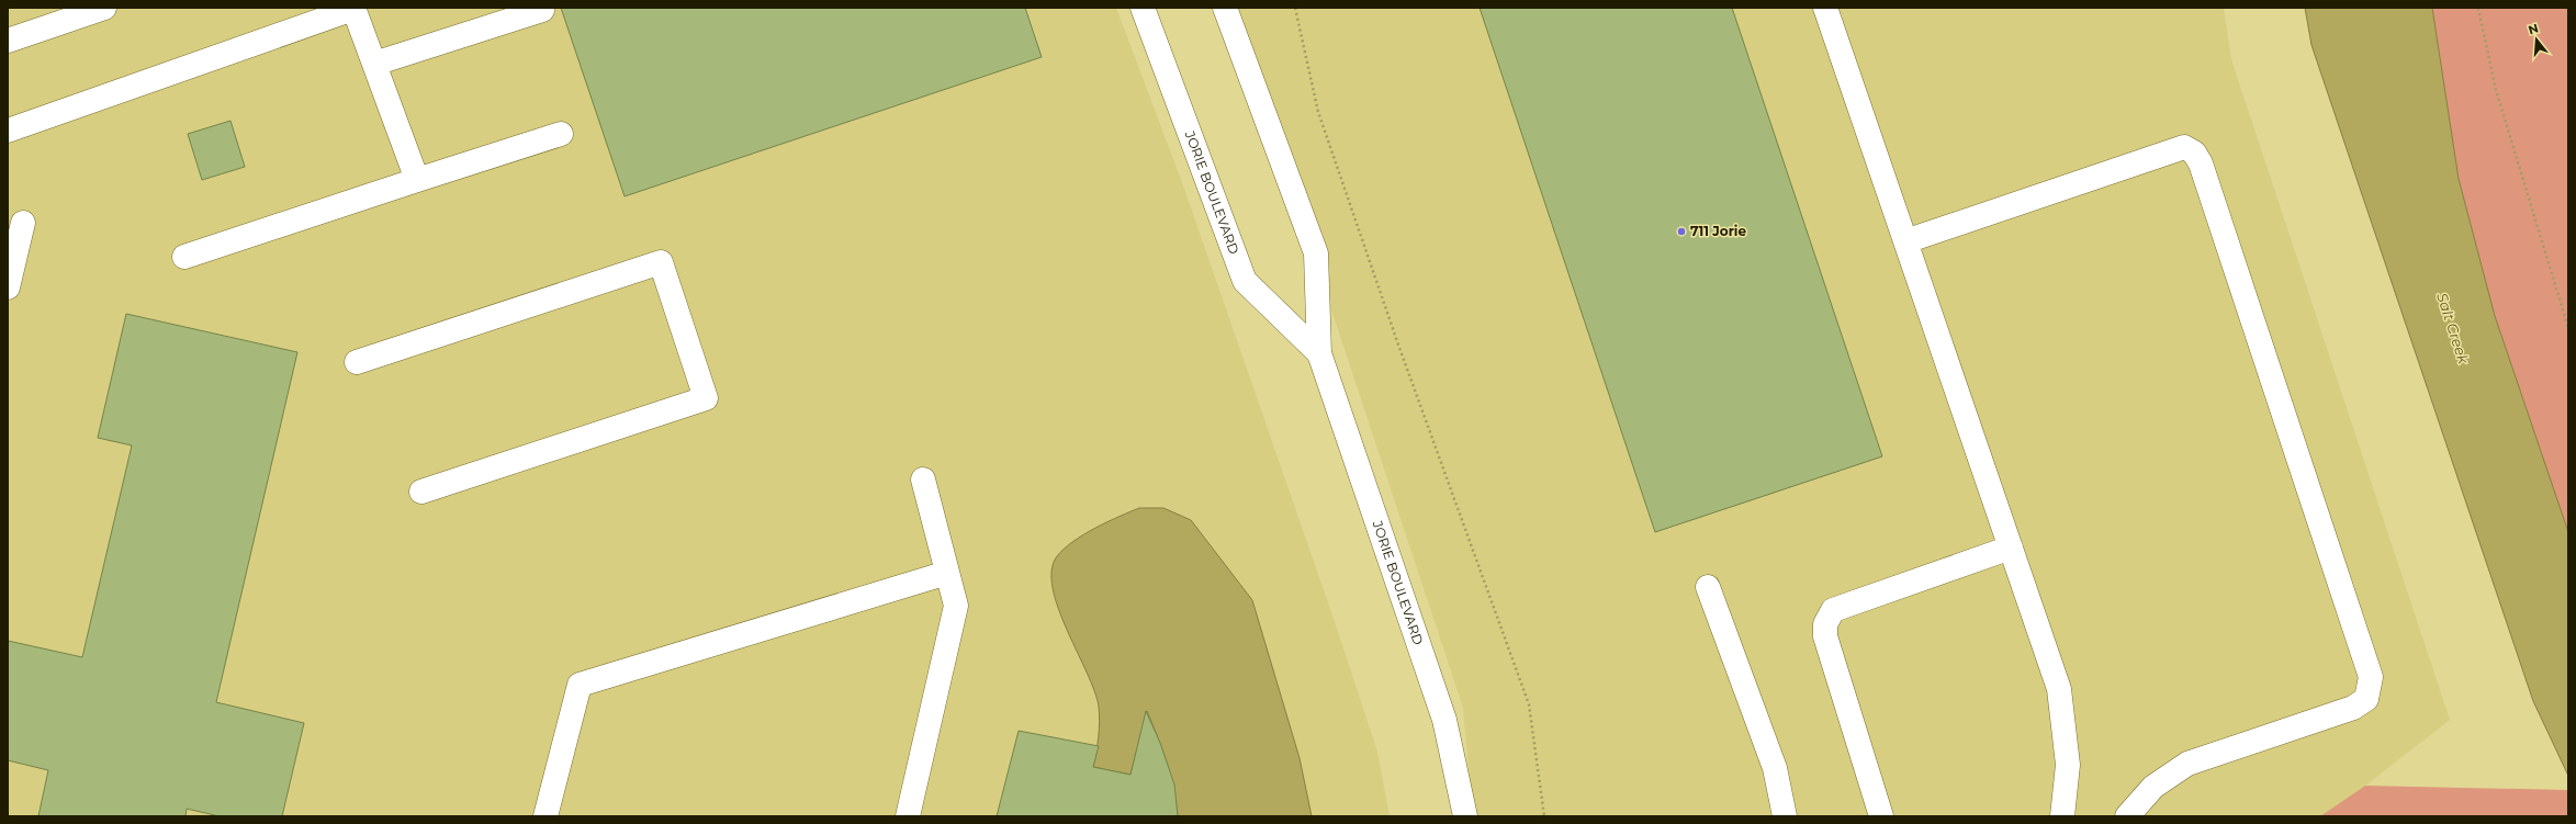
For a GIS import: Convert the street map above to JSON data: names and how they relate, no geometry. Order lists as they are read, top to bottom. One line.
{"streets":{"main road":["JORIE BOULEVARD"]},"water":["Salt Creek"],"places":["711 Jorie"],"north":"top"}
